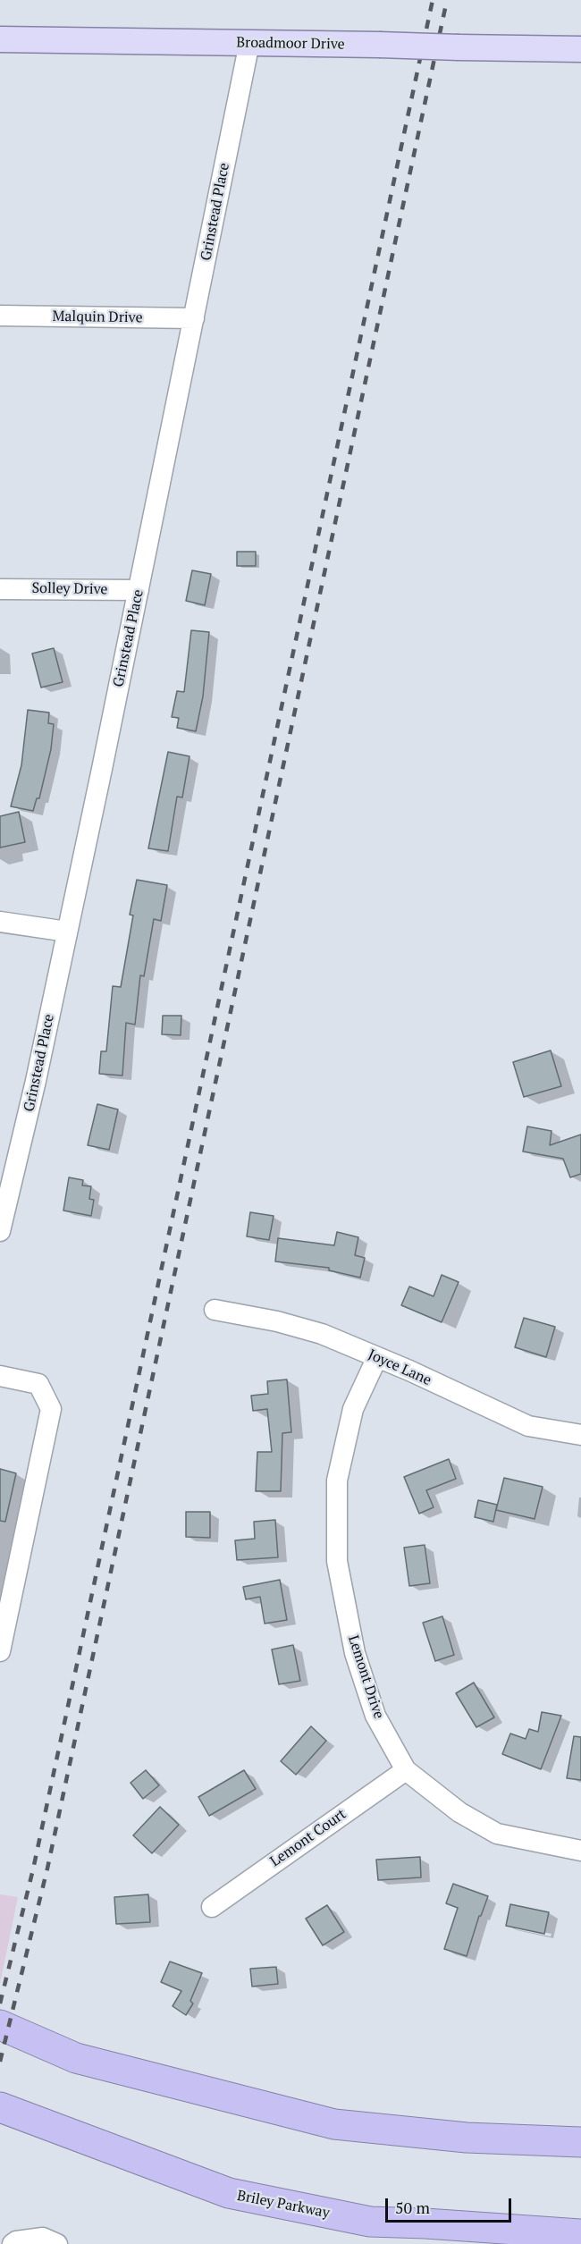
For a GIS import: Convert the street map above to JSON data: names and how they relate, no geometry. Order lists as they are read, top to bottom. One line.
{"streets":{"highway":["Briley Parkway"],"main road":["Broadmoor Drive"],"street":["Grinstead Place","Malquin Drive","Solley Drive","Joyce Lane","Lemont Drive","Lemont Court"]},"crossings":[["Broadmoor Drive","Grinstead Place"],["Grinstead Place","Malquin Drive"],["Grinstead Place","Solley Drive"],["Joyce Lane","Lemont Drive"],["Lemont Drive","Lemont Court"]],"scale_bar":"50 m"}
